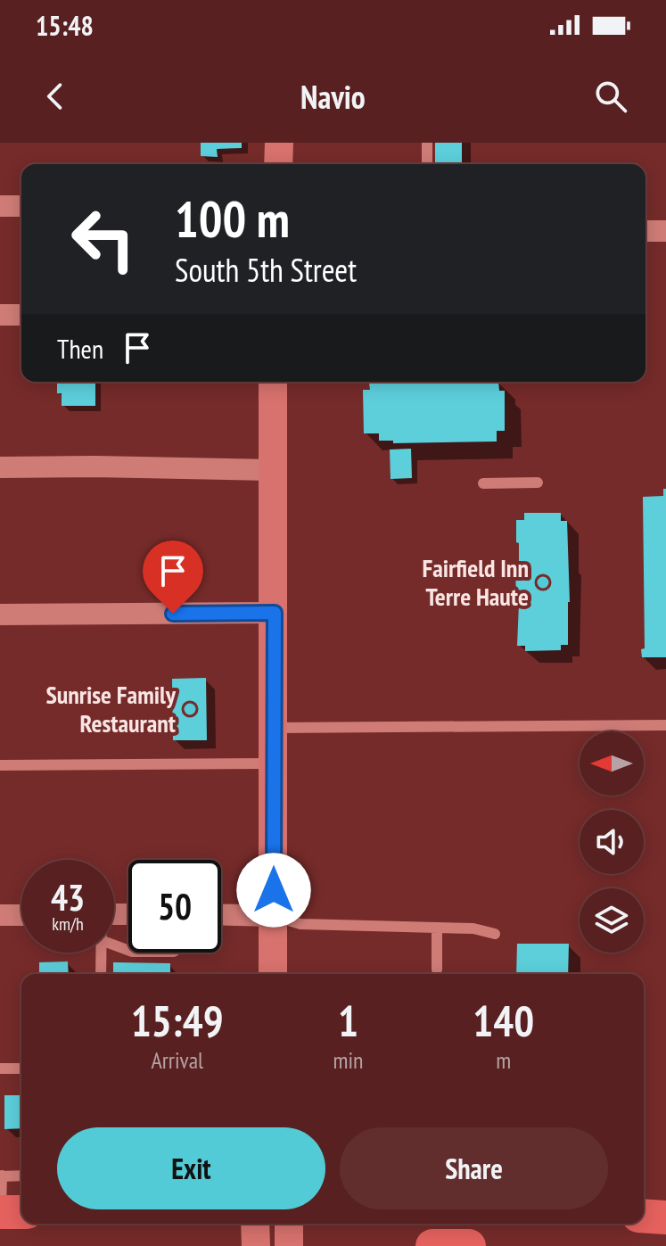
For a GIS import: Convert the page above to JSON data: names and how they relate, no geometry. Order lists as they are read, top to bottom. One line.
{"places":["Fairfield Inn Terre Haute","Sunrise Family Restaurant"],"north":"left","page":{"status":"15:48","header":"Navio","turn":["100 m","South 5th Street"],"then":"Then","speed":"43 km/h","limit":"50","eta":["15:49","Arrival","1","min","140","m"],"buttons":["Exit","Share"]}}
